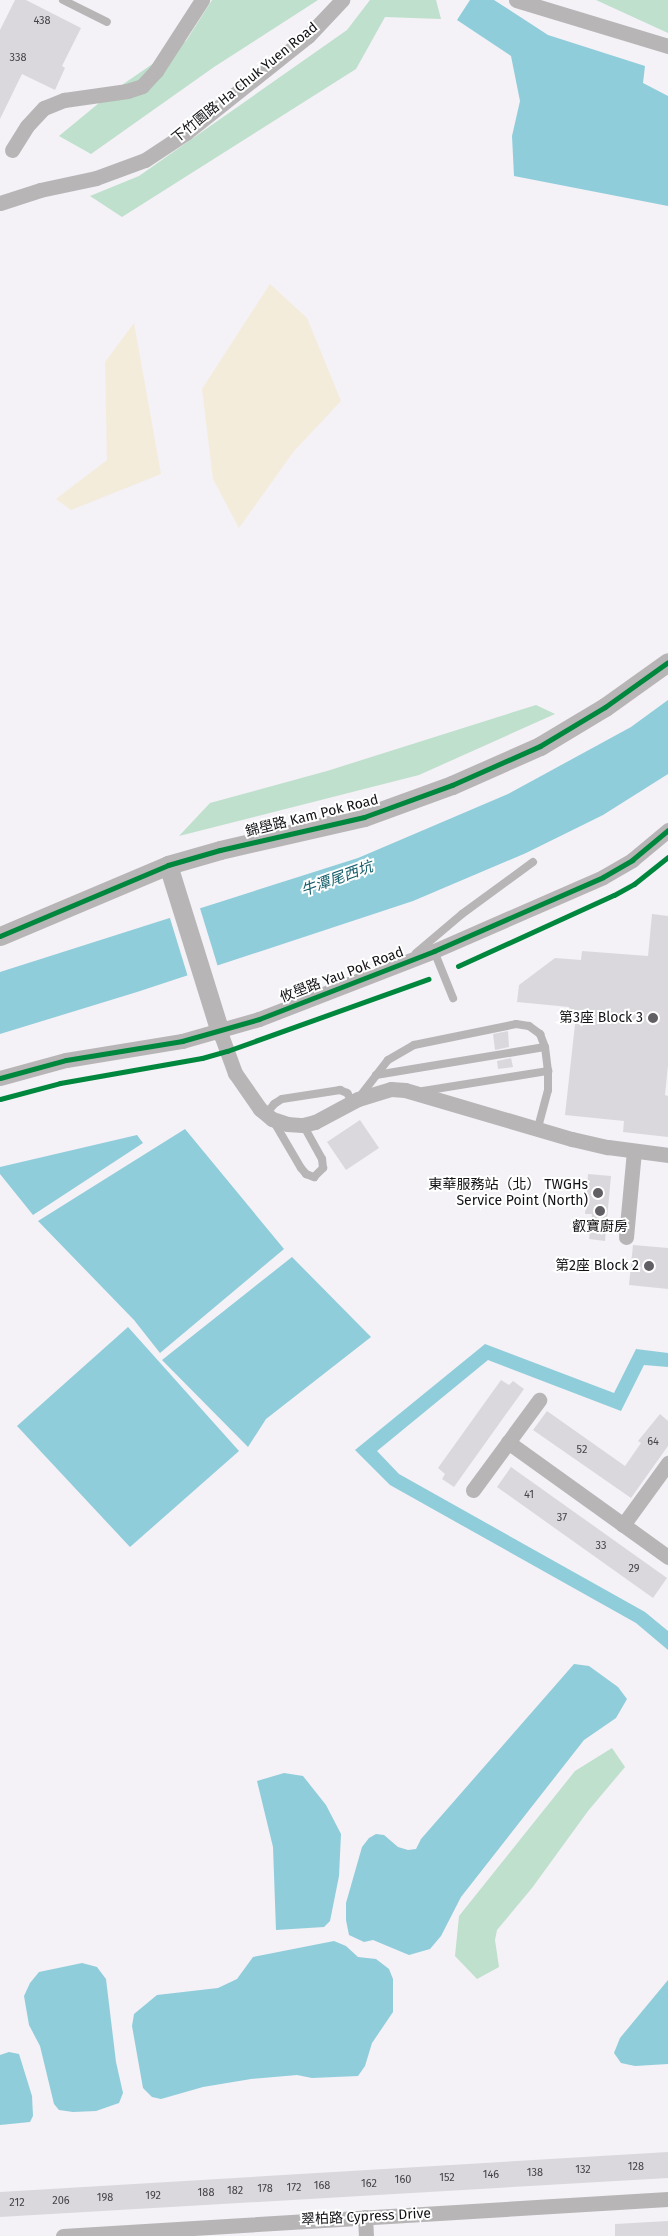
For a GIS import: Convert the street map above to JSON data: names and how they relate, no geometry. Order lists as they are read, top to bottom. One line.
{"streets":{"street":["下竹園路 Ha Chuk Yuen Road","錦壆路 Kam Pok Road","攸壆路 Yau Pok Road","翠柏路 Cypress Drive"]},"water":["牛潭尾西坑"],"places":["第3座 Block 3","東華服務站（北） TWGHs Service Point (North)","叡寶廚房","第2座 Block 2"],"house_numbers":["438","338","64","52","41","37","33","29","128","132","138","146","152","160","162","168","172","178","182","188","192","198","206","212"]}
